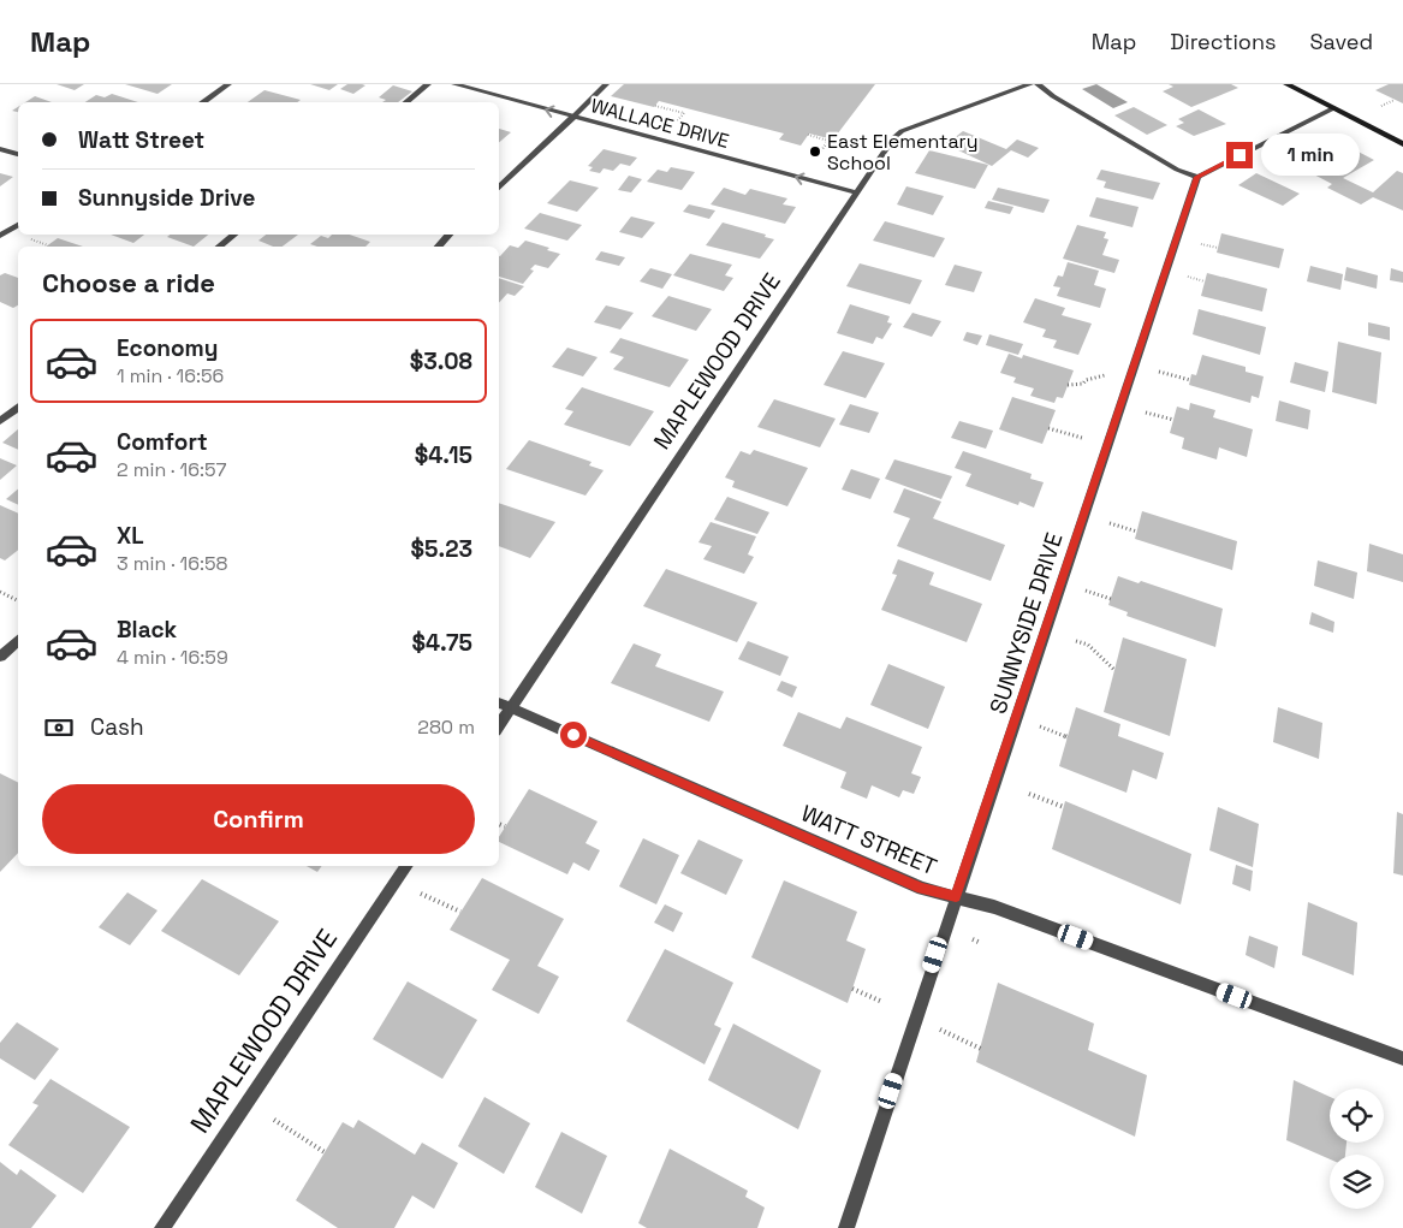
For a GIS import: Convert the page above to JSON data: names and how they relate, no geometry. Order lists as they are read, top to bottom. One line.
{"streets":{"street":["WALLACE DRIVE","MAPLEWOOD DRIVE","SUNNYSIDE DRIVE","WATT STREET"]},"crossings":[["WALLACE DRIVE","MAPLEWOOD DRIVE"],["MAPLEWOOD DRIVE","WATT STREET"],["SUNNYSIDE DRIVE","WATT STREET"]],"one_way":["WALLACE DRIVE"],"places":["East Elementary School"],"page":{"header":"Map","nav":["Map","Directions","Saved"],"banner":["Watt Street","Sunnyside Drive"],"bubble":"1 min","heading":"Choose a ride","list":[{"name":"Economy","note":"1 min · 16:56","value":"$3.08"},{"name":"Comfort","note":"2 min · 16:57","value":"$4.15"},{"name":"XL","note":"3 min · 16:58","value":"$5.23"},{"name":"Black","note":"4 min · 16:59","value":"$4.75"}],"pay":["Cash","280 m"],"buttons":"Confirm"}}
